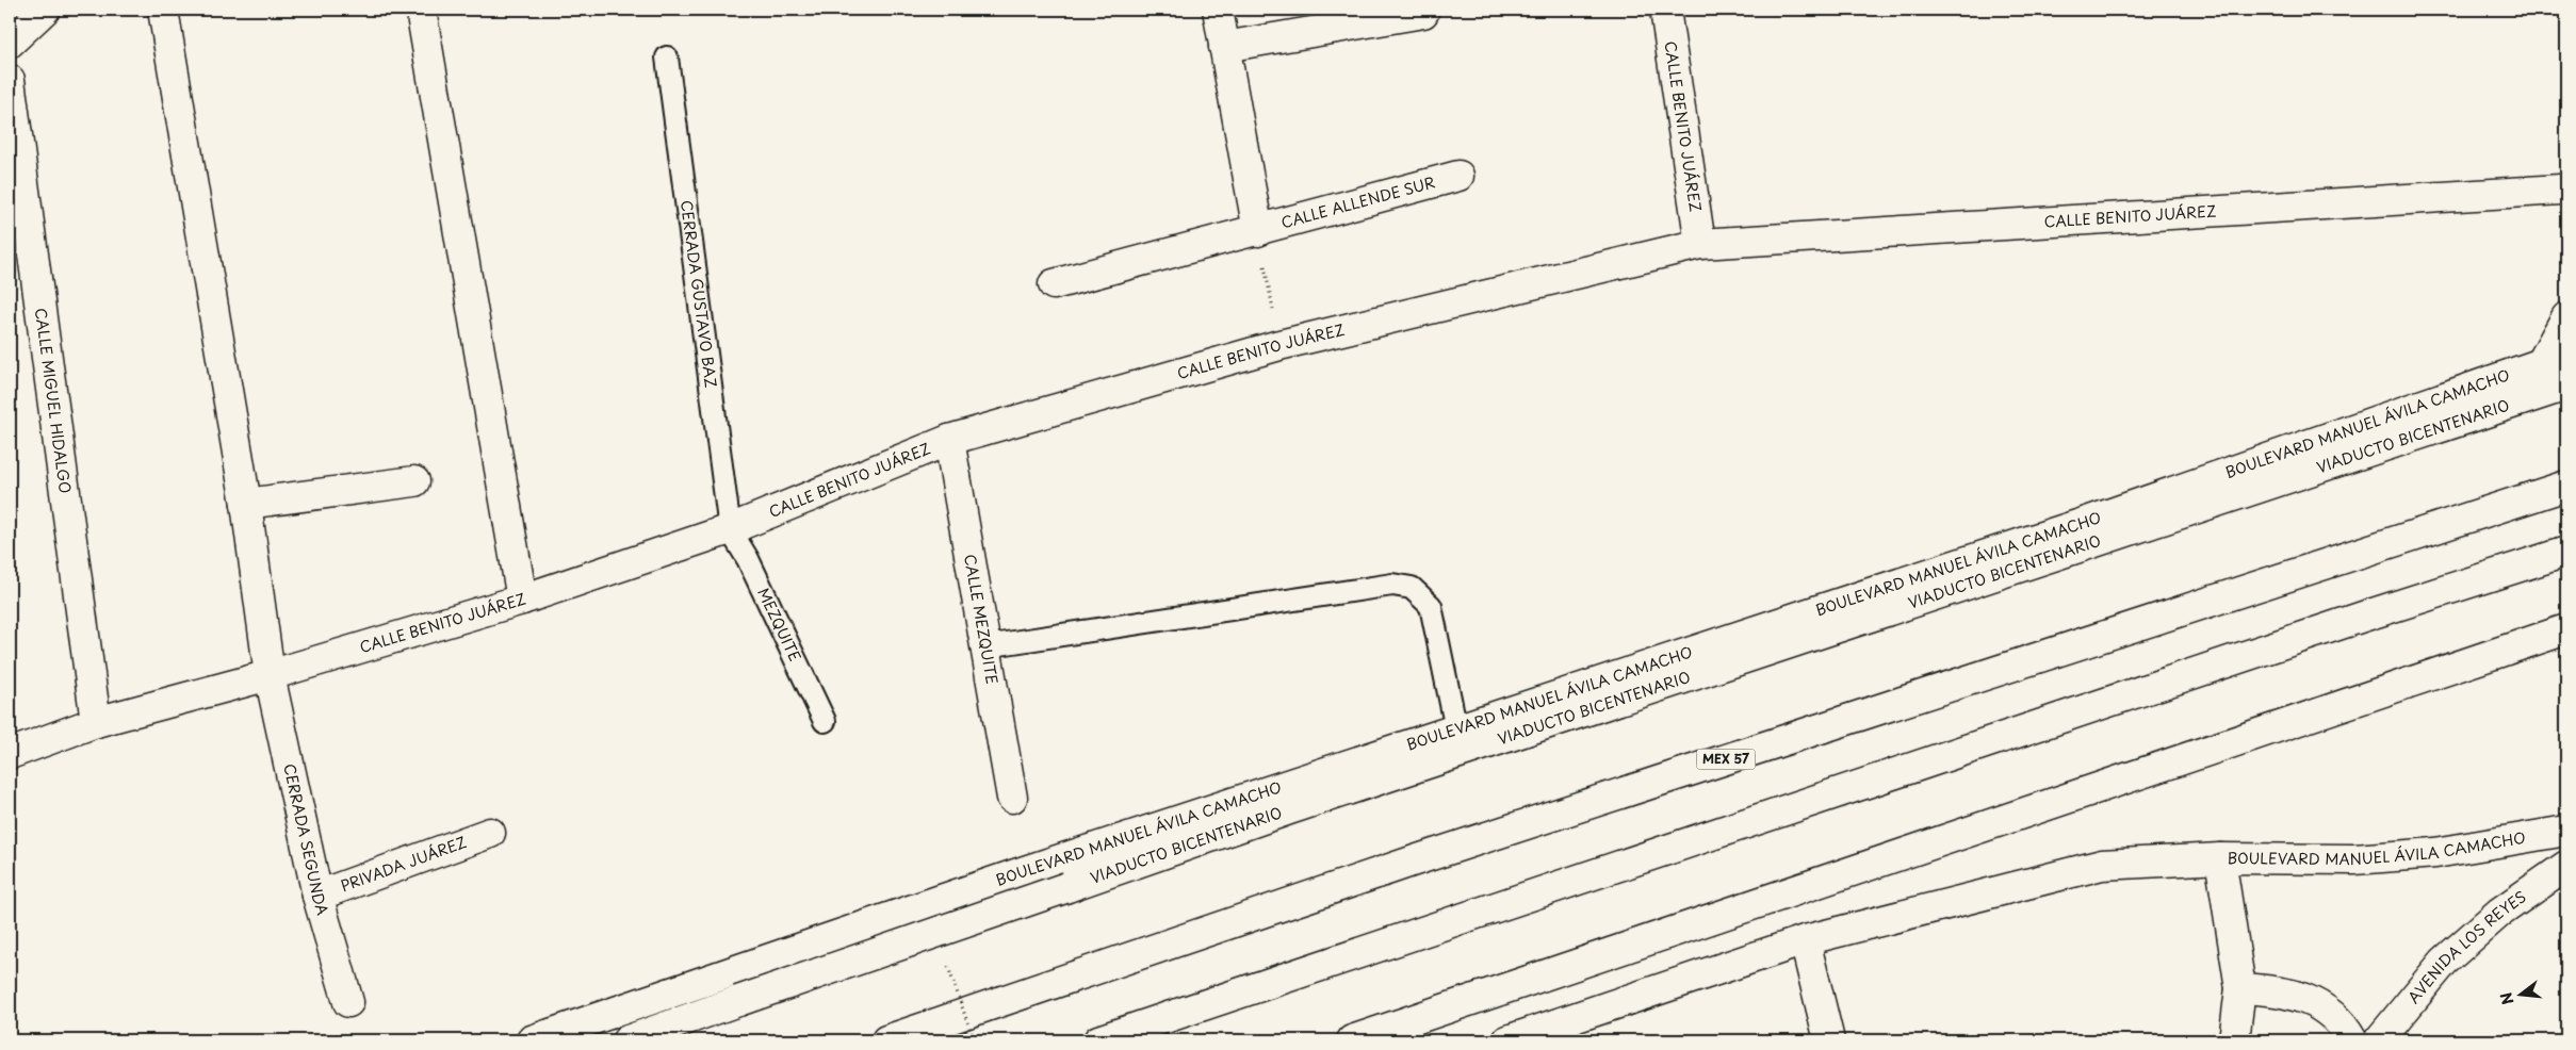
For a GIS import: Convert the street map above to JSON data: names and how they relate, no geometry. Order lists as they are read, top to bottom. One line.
{"streets":{"main road":["CALLE BENITO JUÁREZ","CALLE ALLENDE SUR","CALLE MIGUEL HIDALGO","BOULEVARD MANUEL ÁVILA CAMACHO","VIADUCTO BICENTENARIO","CALLE MEZQUITE","MEX 57","CERRADA SEGUNDA","PRIVADA JUÁREZ","AVENIDA LOS REYES"],"lane":["CERRADA GUSTAVO BAZ","MEZQUITE"]},"crossings":[["CALLE BENITO JUÁREZ","CERRADA GUSTAVO BAZ"],["CALLE BENITO JUÁREZ","CALLE MIGUEL HIDALGO"],["CALLE BENITO JUÁREZ","CALLE MEZQUITE"],["CALLE BENITO JUÁREZ","MEZQUITE"],["CALLE BENITO JUÁREZ","CERRADA SEGUNDA"],["CERRADA GUSTAVO BAZ","MEZQUITE"],["CERRADA SEGUNDA","PRIVADA JUÁREZ"]],"north":"left"}
